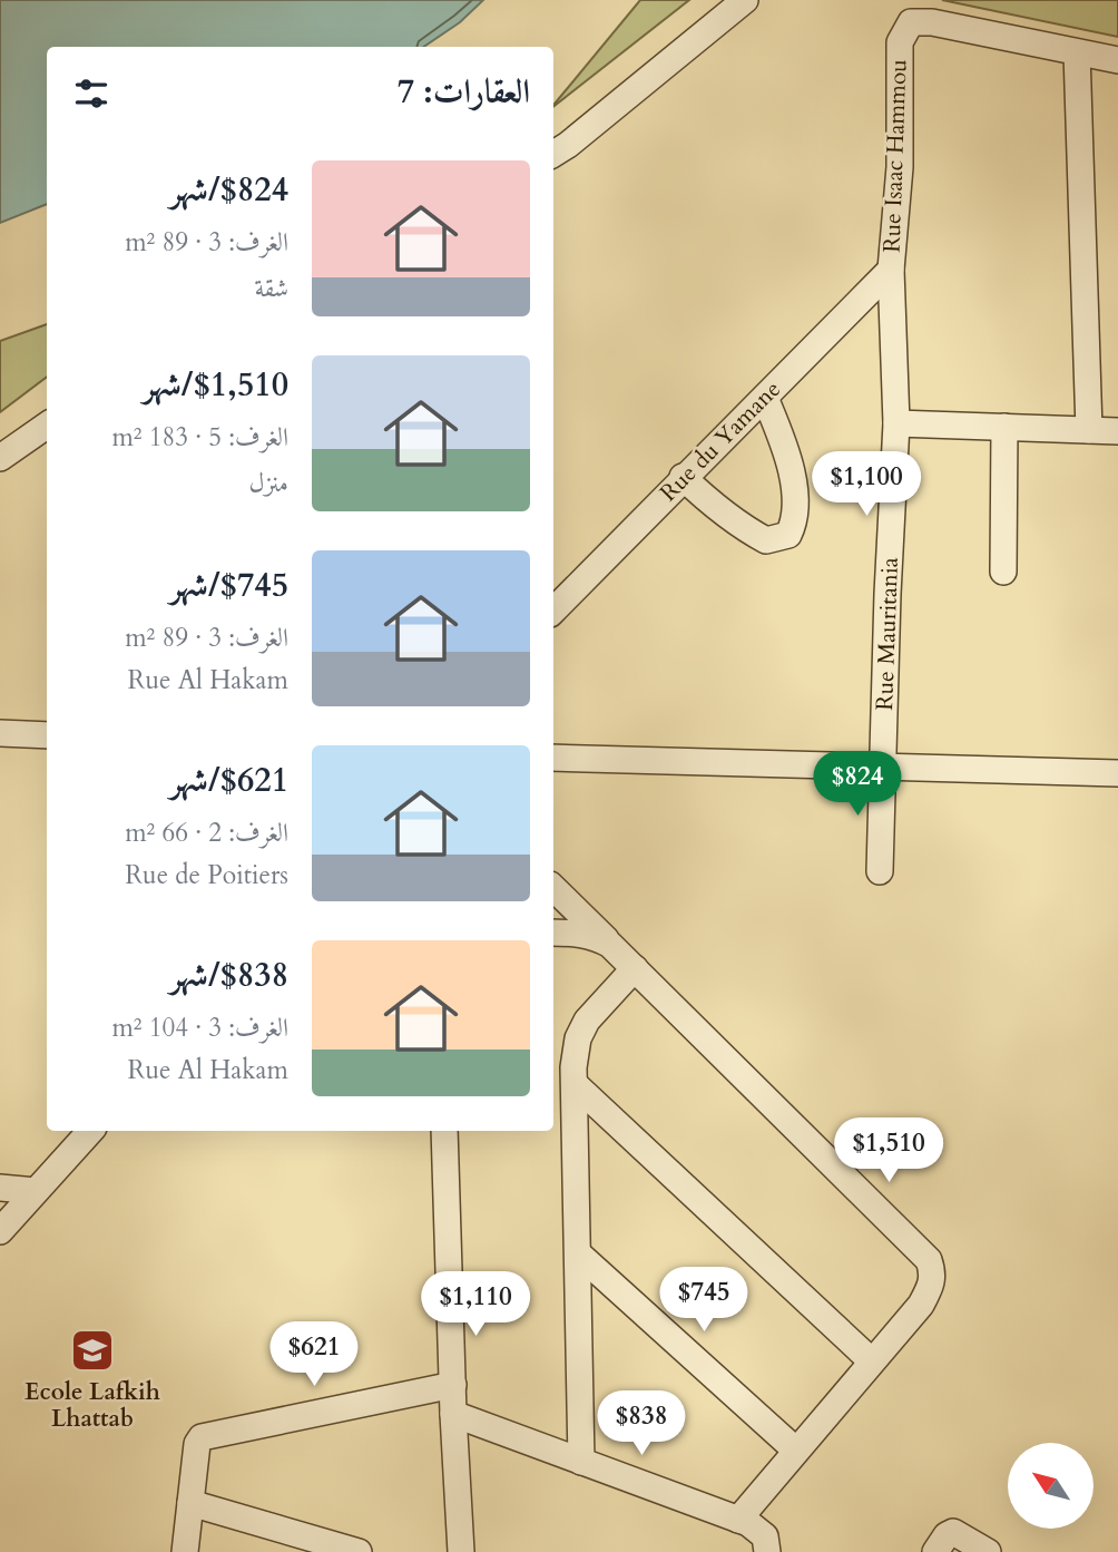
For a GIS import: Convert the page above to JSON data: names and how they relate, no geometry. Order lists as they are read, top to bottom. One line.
{"streets":{"street":["Rue Isaac Hammou","Rue du Yamane","Rue Mauritania"]},"crossings":[["Rue Isaac Hammou","Rue du Yamane"],["Rue Isaac Hammou","Rue Mauritania"],["Rue du Yamane","Rue Mauritania"]],"places":{"school or university":["Ecole Lafkih Lhattab"]},"north":"top left","page":{"heading":"العقارات: 7","list":[{"name":"$824/شهر","note":"الغرف: 3 · 89 m² · شقة"},{"name":"$1,510/شهر","note":"الغرف: 5 · 183 m² · منزل"},{"name":"$745/شهر","note":"الغرف: 3 · 89 m² · Rue Al Hakam"},{"name":"$621/شهر","note":"الغرف: 2 · 66 m² · Rue de Poitiers"},{"name":"$838/شهر","note":"الغرف: 3 · 104 m² · Rue Al Hakam"}],"price":["$1,100","$824","$1,510","$745","$1,110","$621","$838"]}}
